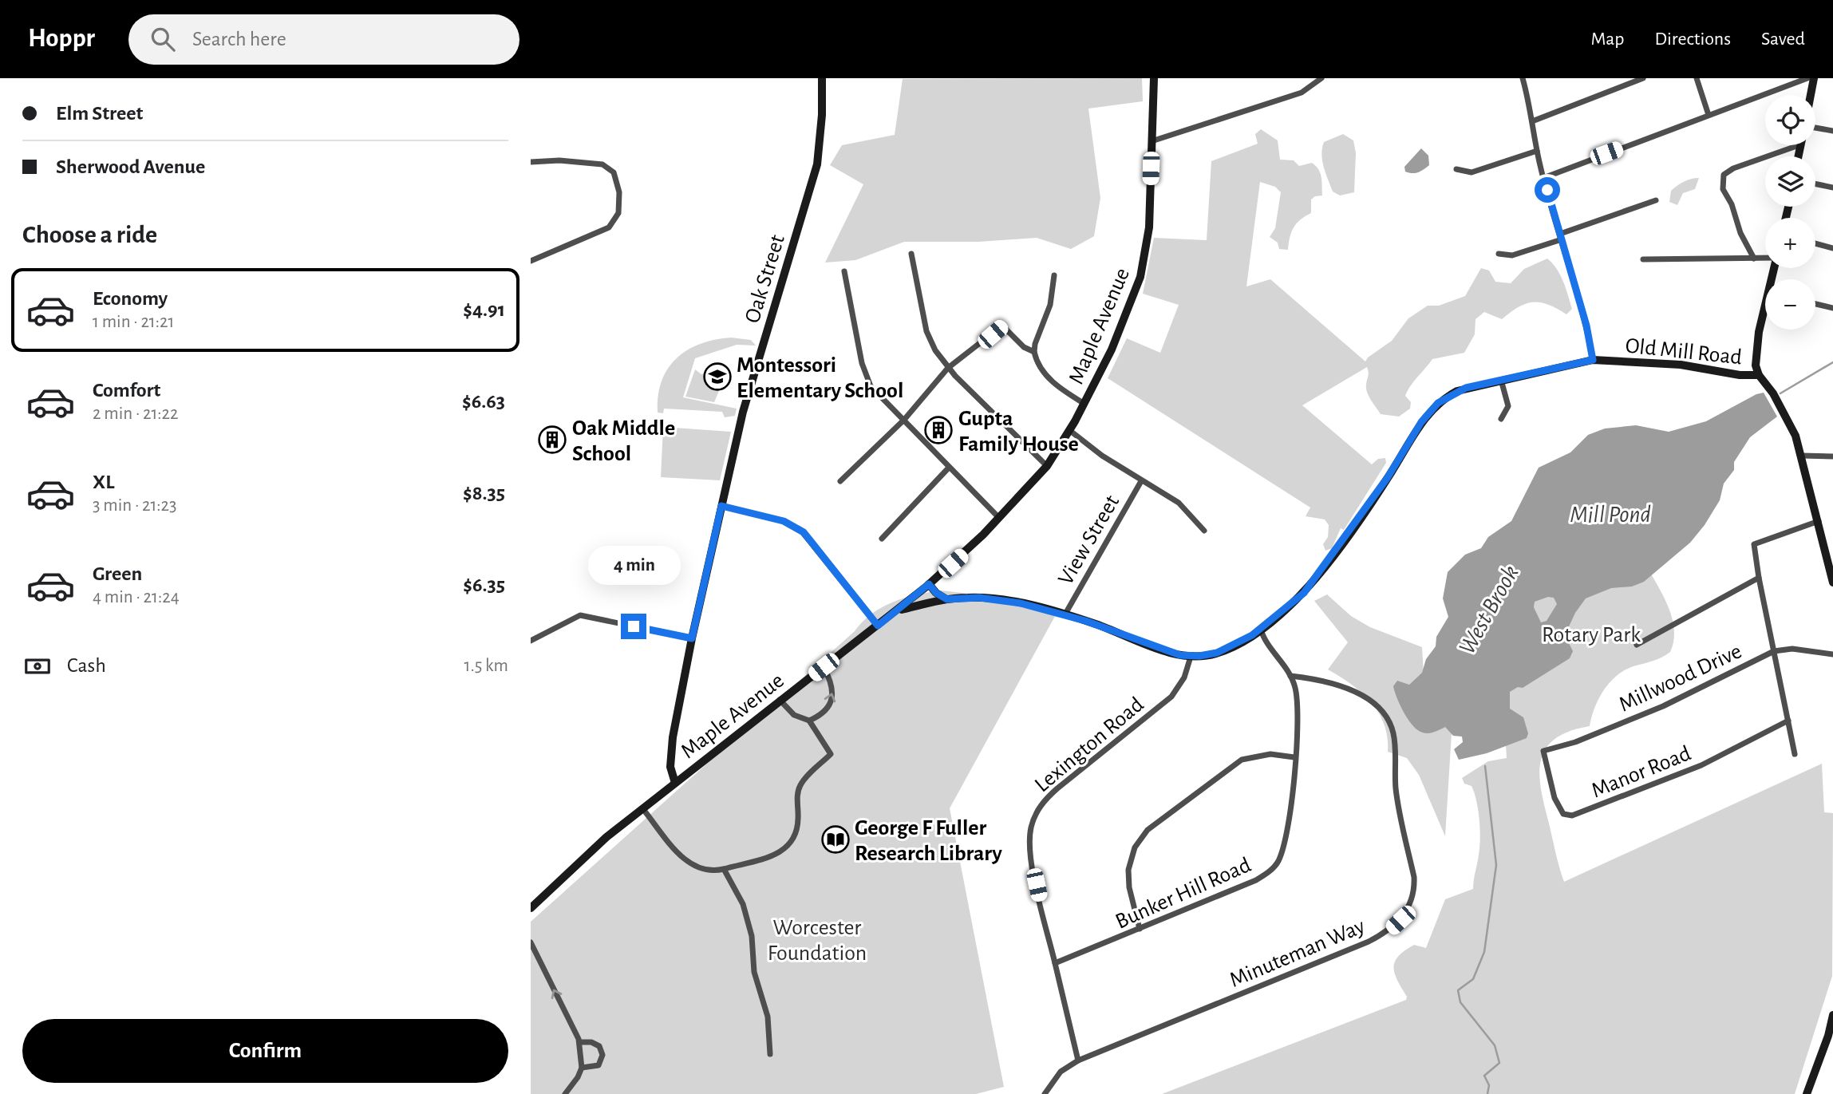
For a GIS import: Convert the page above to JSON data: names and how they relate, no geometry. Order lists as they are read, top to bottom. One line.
{"streets":{"street":["Oak Street","Maple Avenue","Old Mill Road","View Street","Millwood Drive","Lexington Road","Manor Road","Bunker Hill Road","Minuteman Way"]},"crossings":[["Oak Street","Maple Avenue"],["Maple Avenue","Old Mill Road"],["Old Mill Road","View Street"],["Old Mill Road","Lexington Road"],["Old Mill Road","Bunker Hill Road"],["Millwood Drive","Manor Road"],["Lexington Road","Bunker Hill Road"],["Bunker Hill Road","Minuteman Way"]],"water":["Mill Pond","West Brook"],"parks":["Rotary Park","Worcester Foundation"],"places":{"school or university":["Montessori Elementary School"],"building":["Gupta Family House","Oak Middle School"],"library":["George F Fuller Research Library"]},"page":{"header":"Hoppr","search":"Search here","nav":["Map","Directions","Saved"],"banner":["Elm Street","Sherwood Avenue"],"map_buttons":["+","−"],"heading":"Choose a ride","list":[{"name":"Economy","note":"1 min · 21:21","value":"$4.91"},{"name":"Comfort","note":"2 min · 21:22","value":"$6.63"},{"name":"XL","note":"3 min · 21:23","value":"$8.35"},{"name":"Green","note":"4 min · 21:24","value":"$6.35"}],"bubble":"4 min","pay":["Cash","1.5 km"],"buttons":"Confirm"}}
